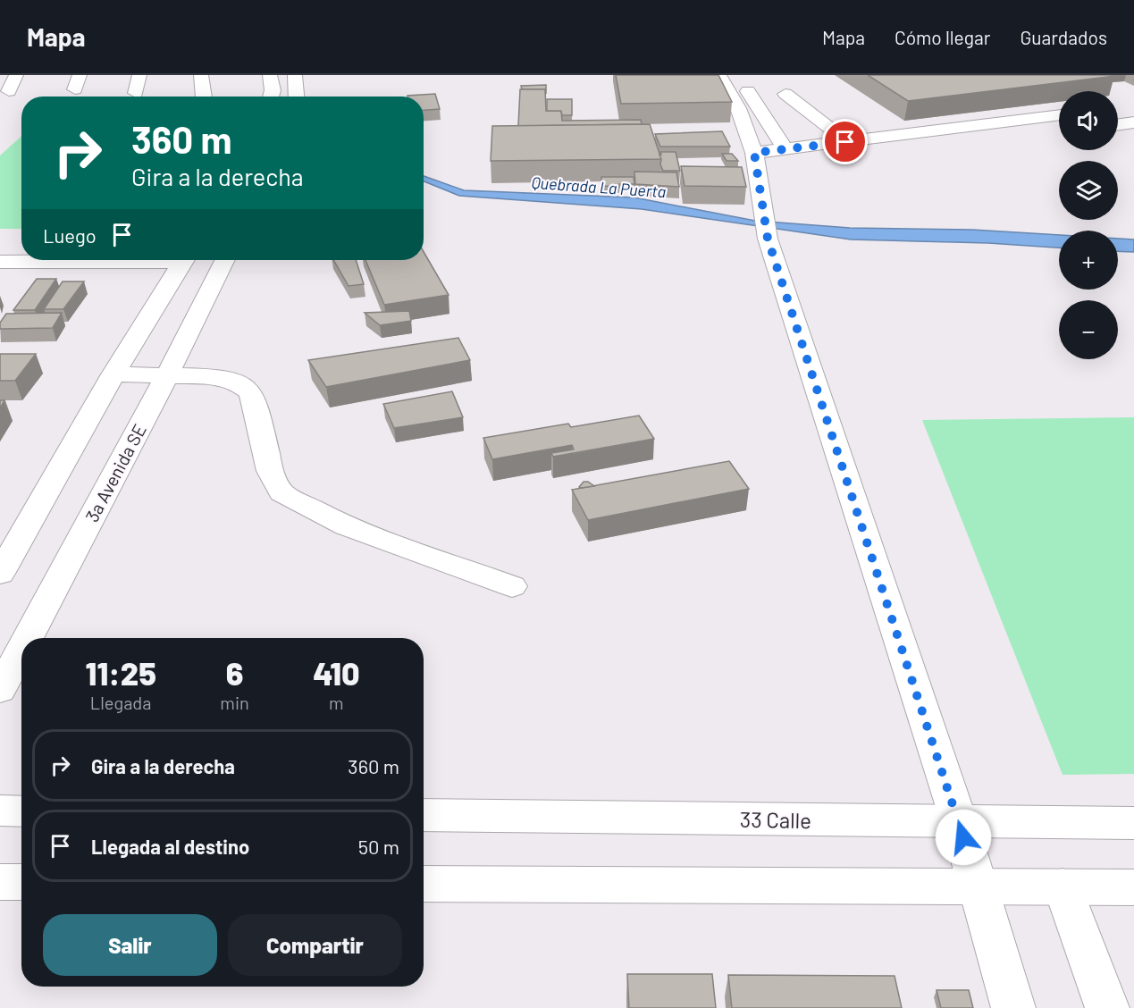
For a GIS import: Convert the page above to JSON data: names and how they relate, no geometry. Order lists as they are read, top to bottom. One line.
{"streets":{"street":["3a Avenida SE","33 Calle"]},"water":["Quebrada La Puerta"],"page":{"header":"Mapa","nav":["Mapa","Cómo llegar","Guardados"],"map_buttons":["+","−"],"turn":["360 m","Gira a la derecha"],"then":"Luego","eta":["11:25","Llegada","6","min","410","m"],"list":[{"name":"Gira a la derecha","value":"360 m"},{"name":"Llegada al destino","value":"50 m"}],"buttons":["Salir","Compartir"]}}
